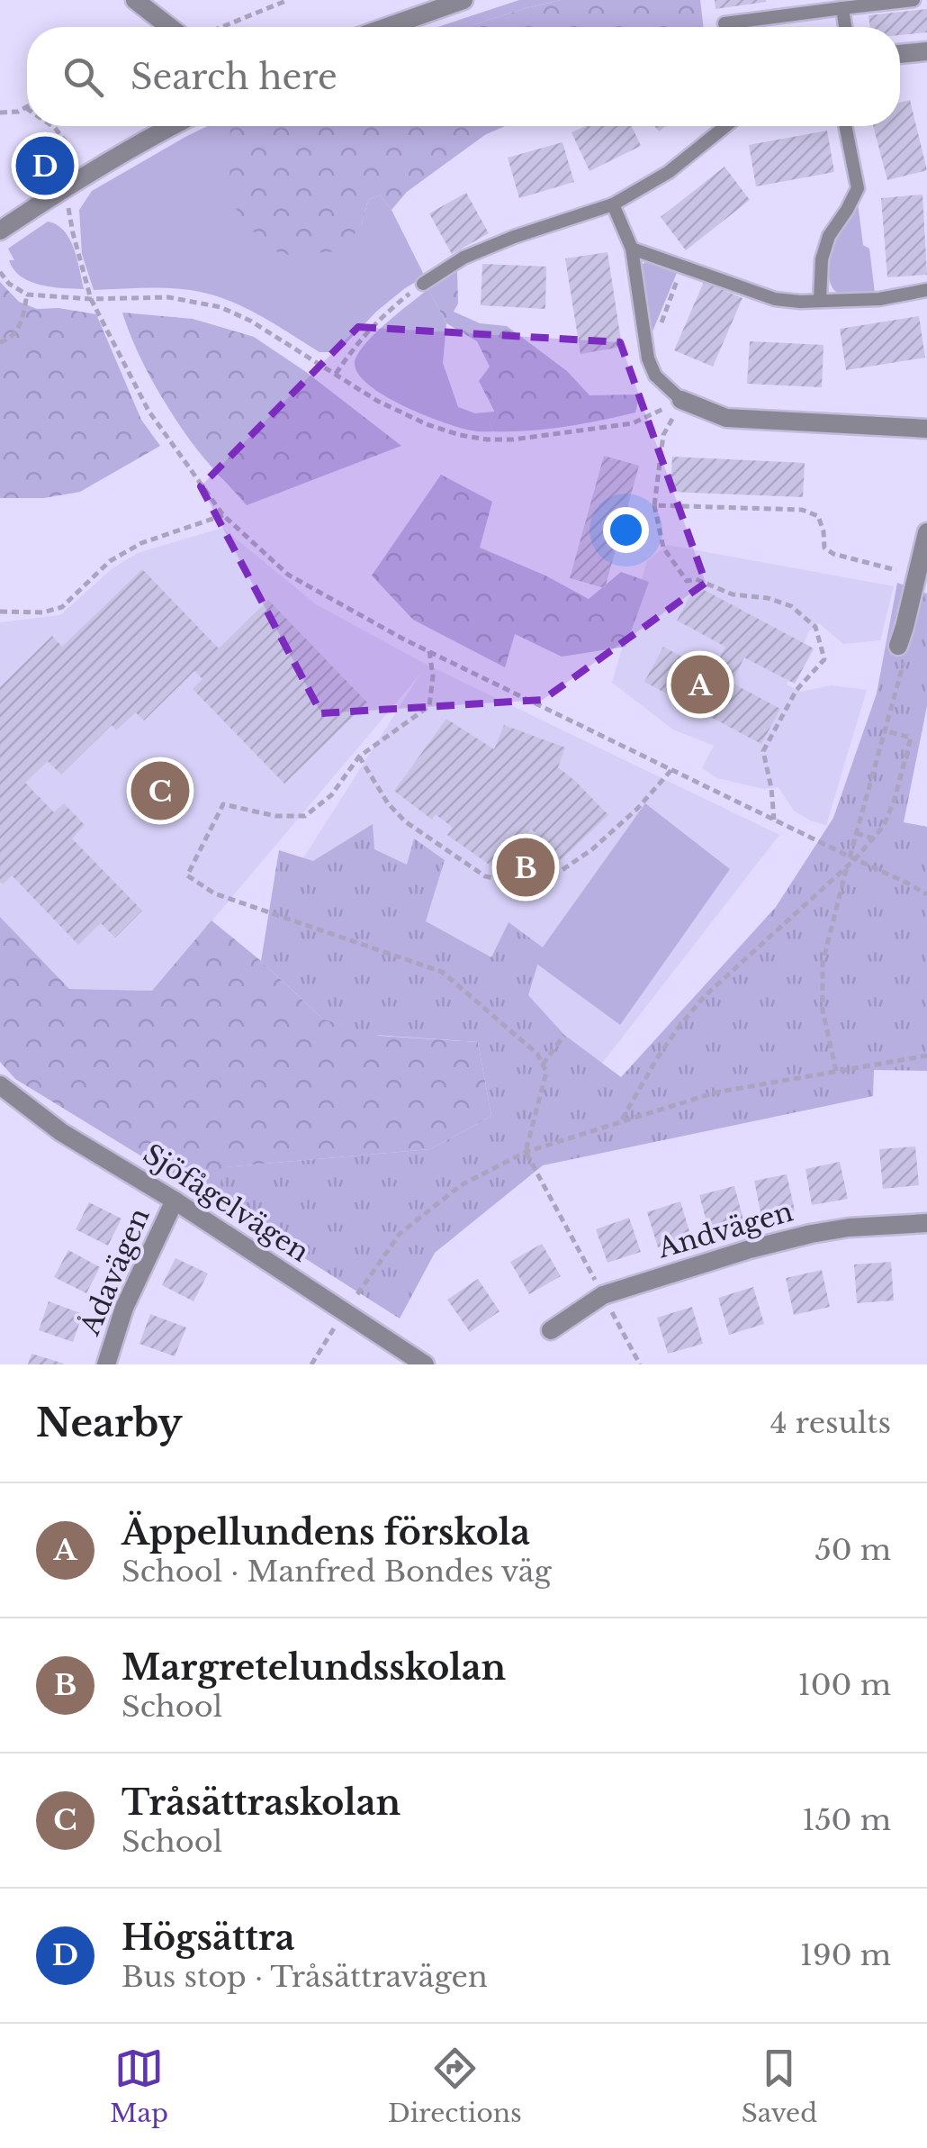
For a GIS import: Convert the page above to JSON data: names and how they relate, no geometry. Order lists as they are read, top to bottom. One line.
{"streets":{"street":["Sjöfågelvägen","Andvägen","Ådavägen"]},"crossings":[["Sjöfågelvägen","Ådavägen"]],"page":{"search":"Search here","pins":["D","A","C","B"],"heading":["Nearby","4 results"],"list":[{"mark":"A","name":"Äppellundens förskola","note":"School · Manfred Bondes väg","value":"50 m"},{"mark":"B","name":"Margretelundsskolan","note":"School","value":"100 m"},{"mark":"C","name":"Tråsättraskolan","note":"School","value":"150 m"},{"mark":"D","name":"Högsättra","note":"Bus stop · Tråsättravägen","value":"190 m"}],"nav":["Map","Directions","Saved"]}}
